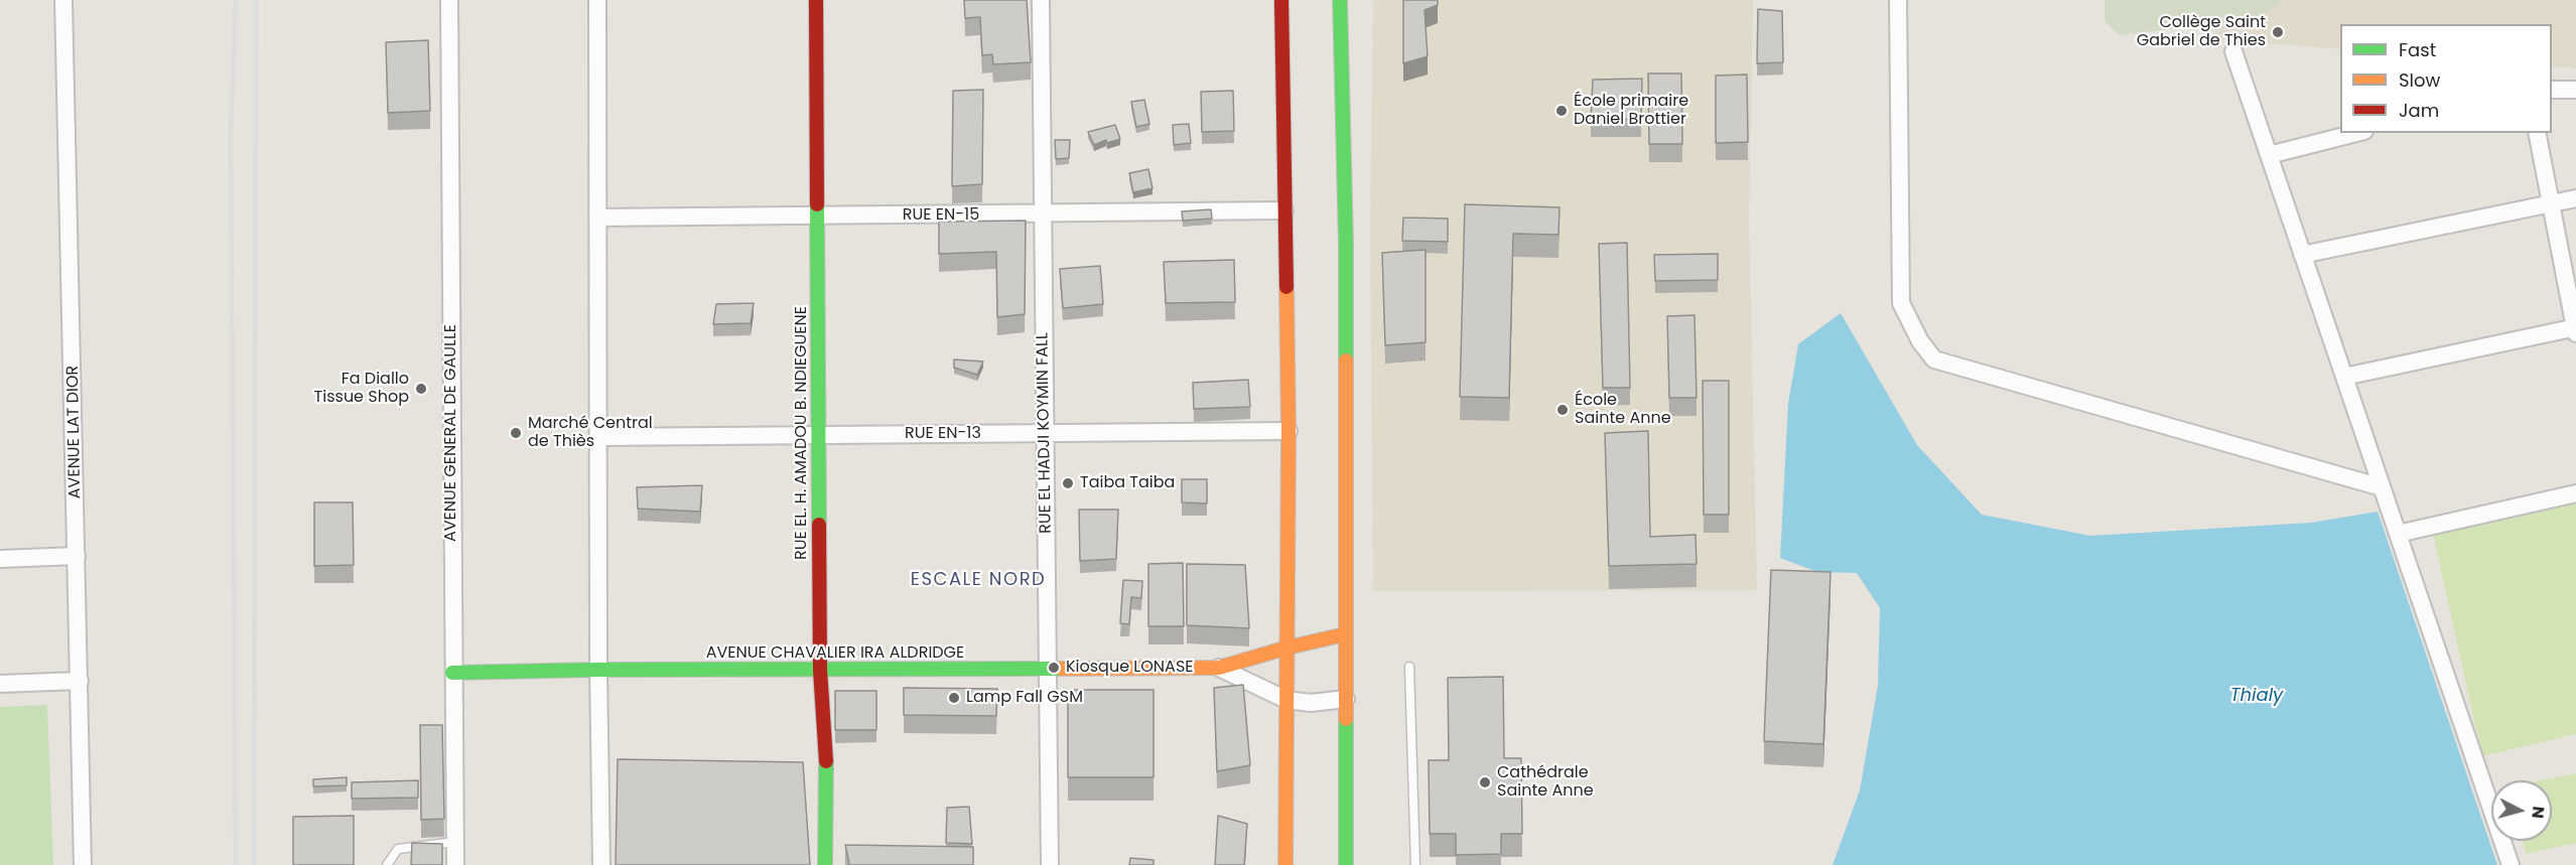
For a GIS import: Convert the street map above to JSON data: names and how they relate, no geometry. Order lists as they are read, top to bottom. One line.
{"streets":{"street":["RUE EN-15","AVENUE LAT DIOR","AVENUE GENERAL DE GAULLE","RUE EL. H. AMADOU B. NDIEGUENE","RUE EL HADJI KOYMIN FALL","RUE EN-13","AVENUE CHAVALIER IRA ALDRIDGE"]},"crossings":[["RUE EN-15","RUE EL. H. AMADOU B. NDIEGUENE"],["RUE EN-15","RUE EL HADJI KOYMIN FALL"],["AVENUE GENERAL DE GAULLE","AVENUE CHAVALIER IRA ALDRIDGE"],["RUE EL. H. AMADOU B. NDIEGUENE","RUE EN-13"],["RUE EL. H. AMADOU B. NDIEGUENE","AVENUE CHAVALIER IRA ALDRIDGE"],["RUE EL HADJI KOYMIN FALL","RUE EN-13"],["RUE EL HADJI KOYMIN FALL","AVENUE CHAVALIER IRA ALDRIDGE"]],"districts":["ESCALE NORD"],"water":["Thialy"],"places":["Collège Saint Gabriel de Thies","École primaire Daniel Brottier","Fa Diallo Tissue Shop","École Sainte Anne","Marché Central de Thiès","Taiba Taiba","Kiosque LONASE","Lamp Fall GSM","Cathédrale Sainte Anne"],"legend":["Fast","Slow","Jam"],"north":"right"}
